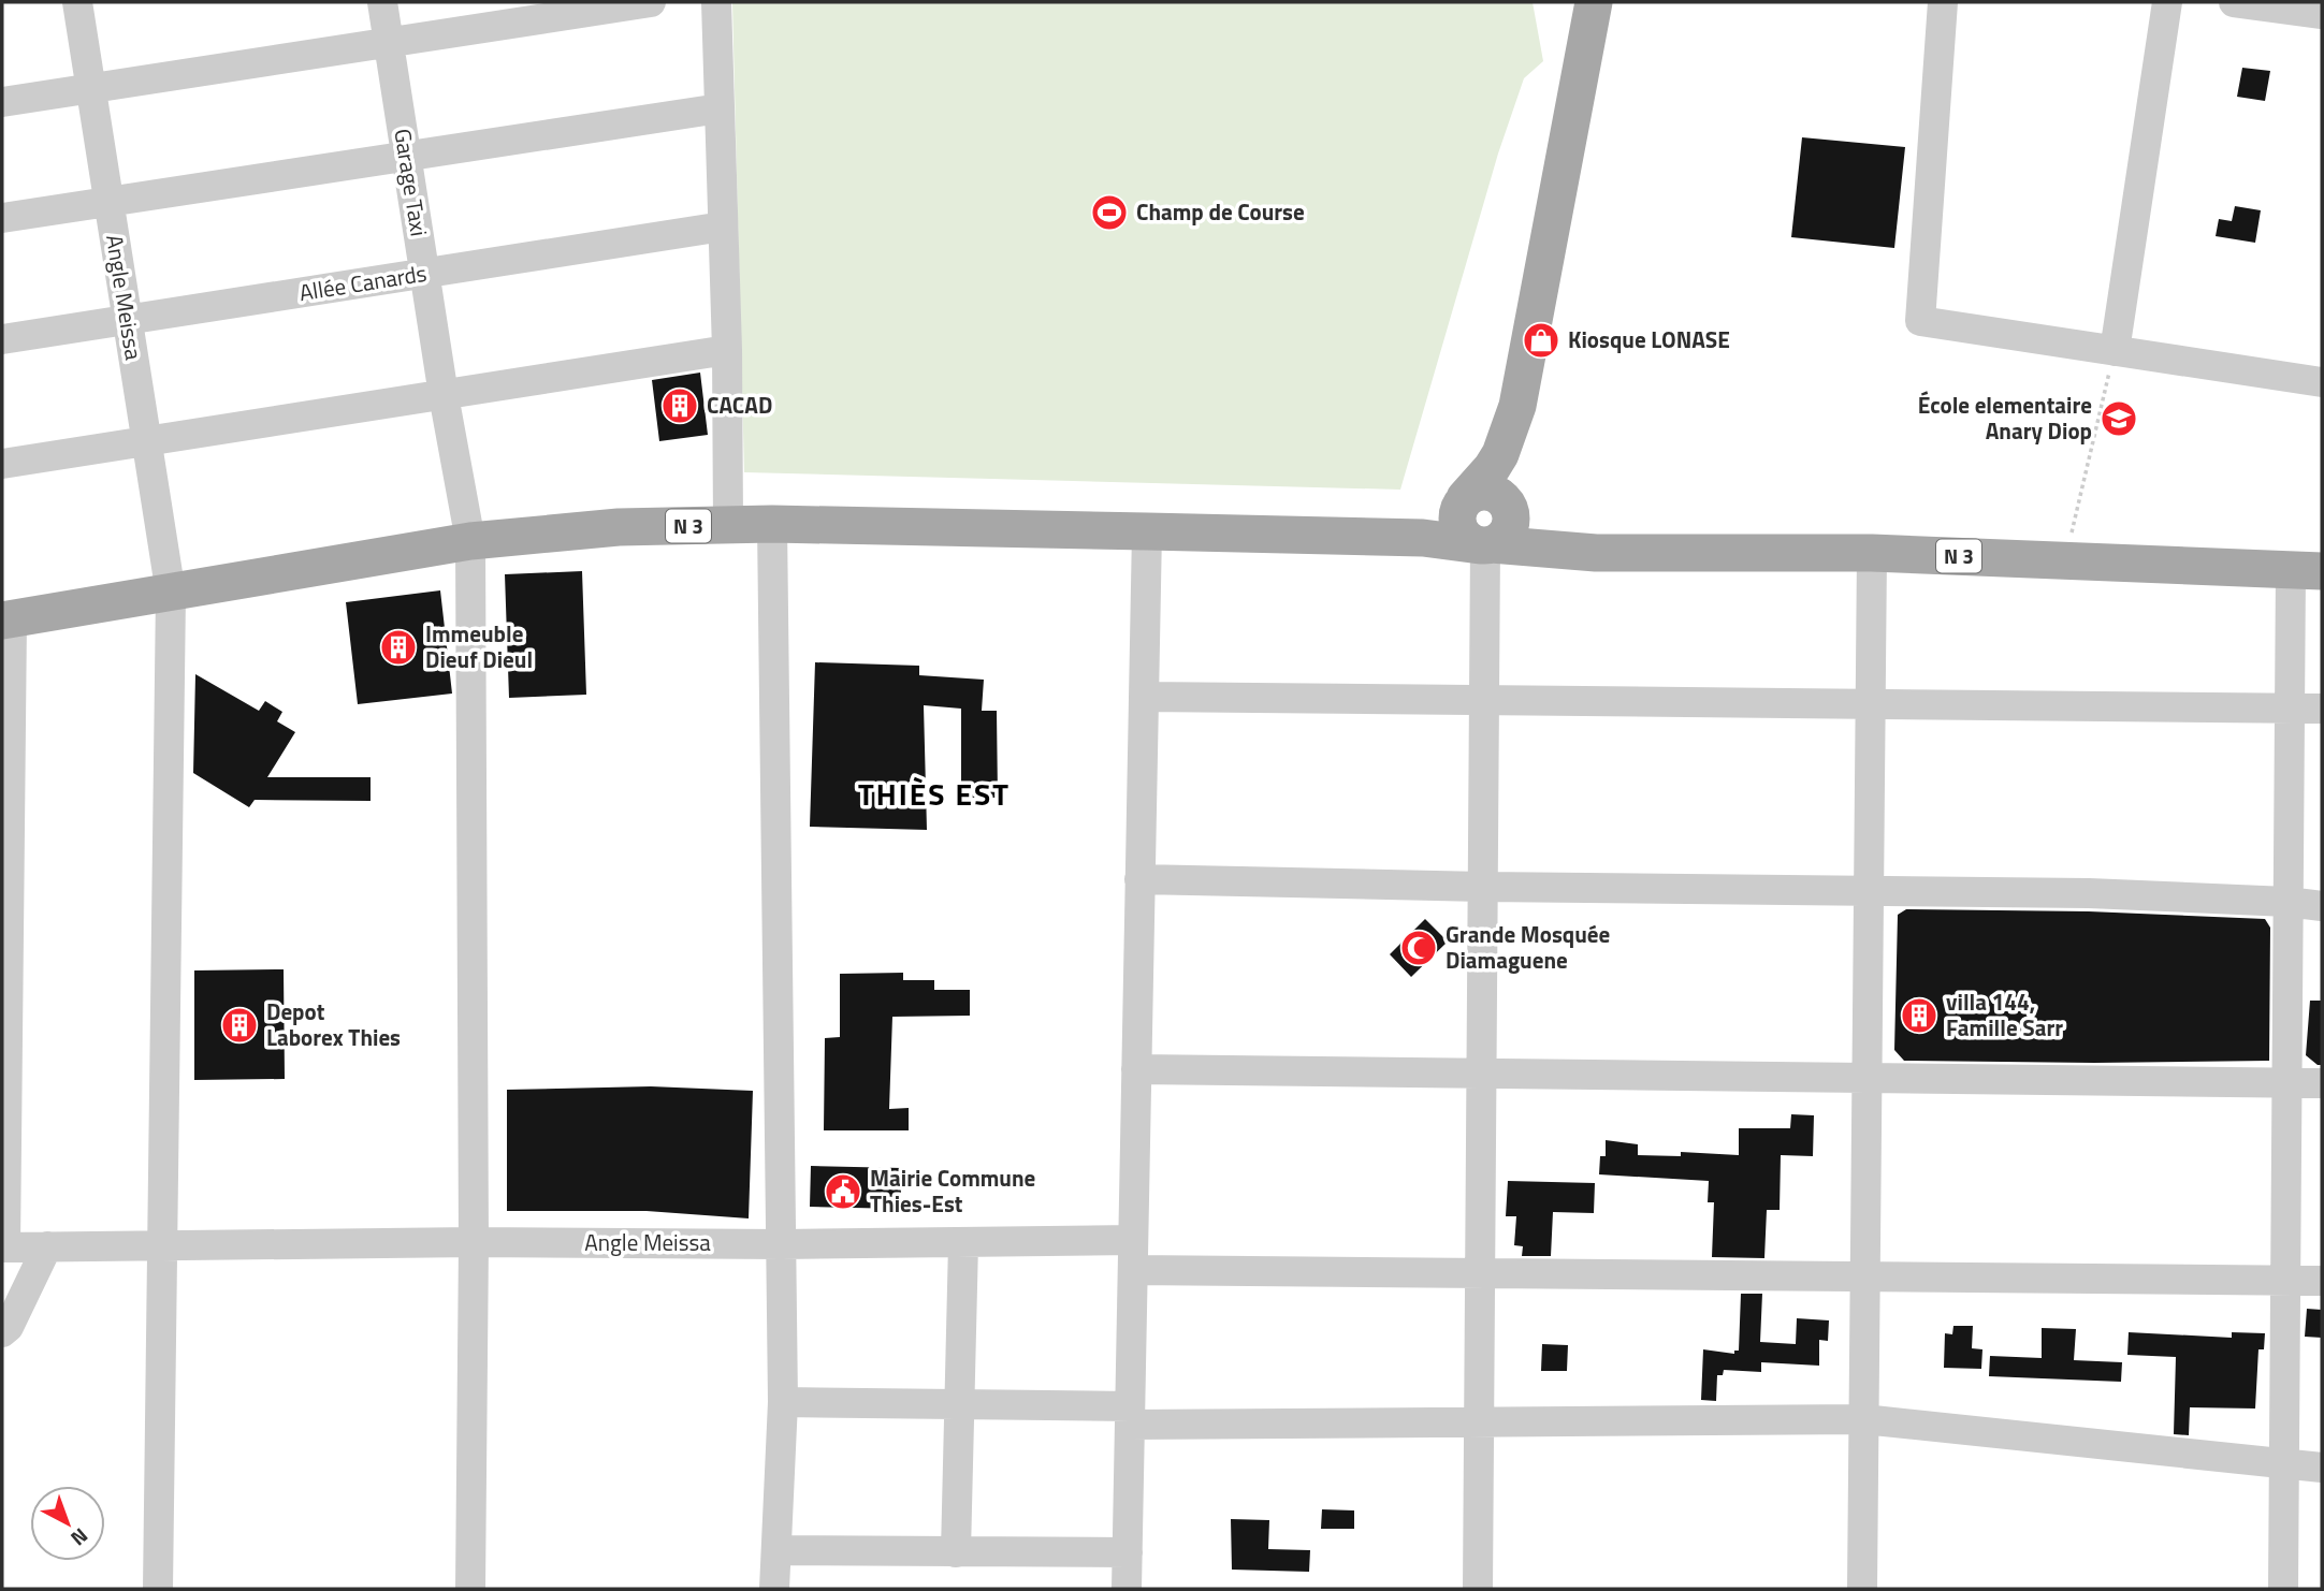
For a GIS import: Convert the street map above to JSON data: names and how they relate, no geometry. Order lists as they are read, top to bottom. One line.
{"streets":{"main road":["N 3"],"street":["Garage Taxi","Allée Canards","Angle Meissa"]},"crossings":[["Garage Taxi","Allée Canards"],["Garage Taxi","Angle Meissa"],["Garage Taxi","N 3"],["Allée Canards","Angle Meissa"],["Angle Meissa","N 3"]],"districts":["THIÈS EST"],"places":{"sports":["Champ de Course"],"shop":["Kiosque LONASE"],"building":["CACAD","Immeuble Dieuf Dieul","villa 144, Famille Sarr","Depot Laborex Thies"],"school or university":["École elementaire Anary Diop"],"mosque":["Grande Mosquée Diamaguene"],"public building":["Mairie Commune Thies-Est"]},"north":"bottom right"}
